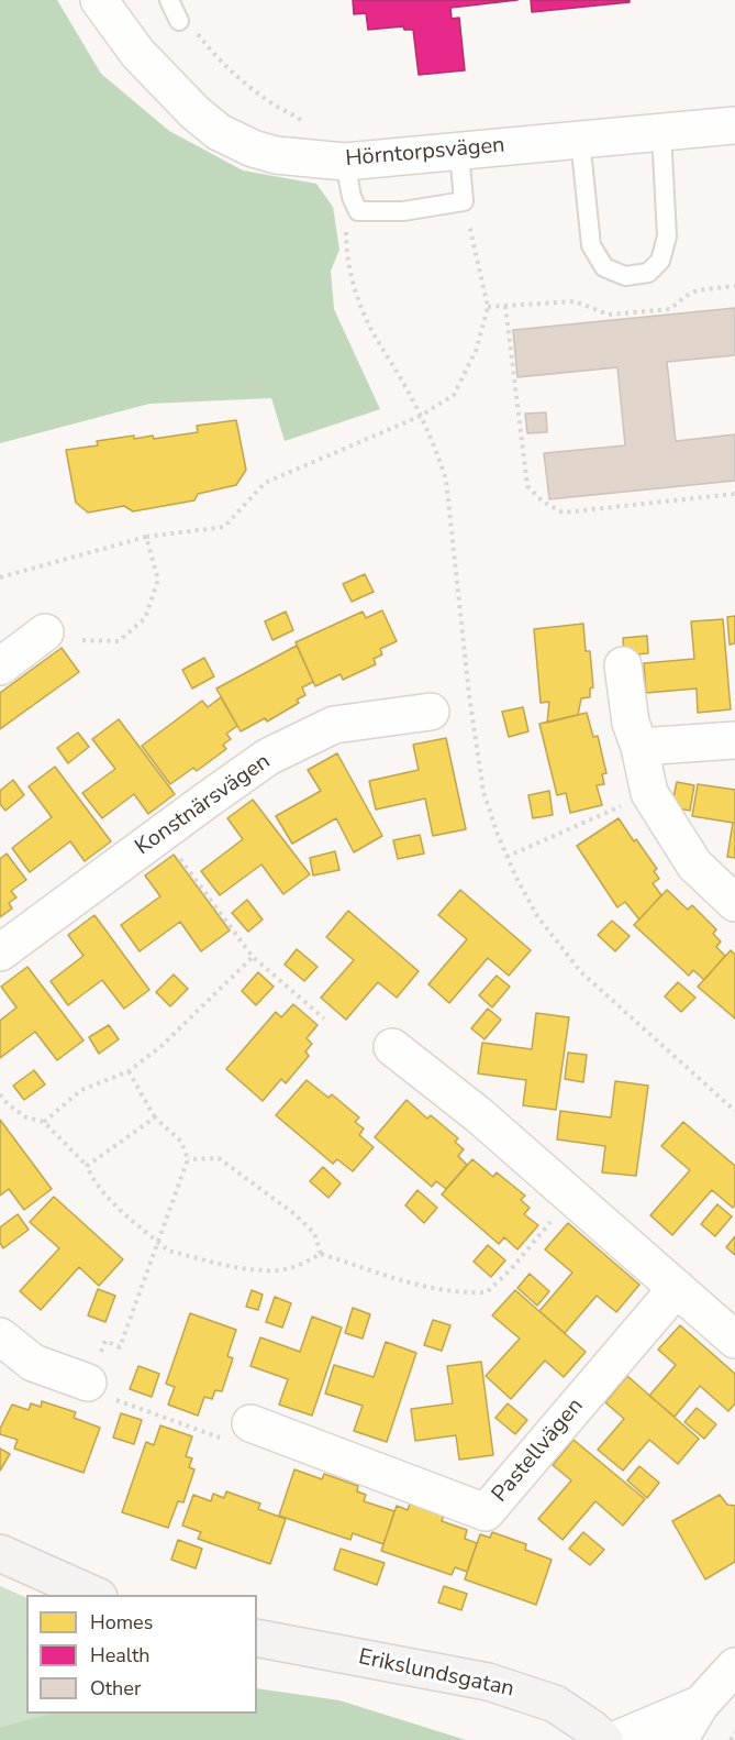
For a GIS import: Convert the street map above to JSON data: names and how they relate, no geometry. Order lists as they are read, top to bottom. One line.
{"streets":{"street":["Hörntorpsvägen","Konstnärsvägen","Pastellvägen","Erikslundsgatan"]},"legend":["Homes","Health","Other"]}
